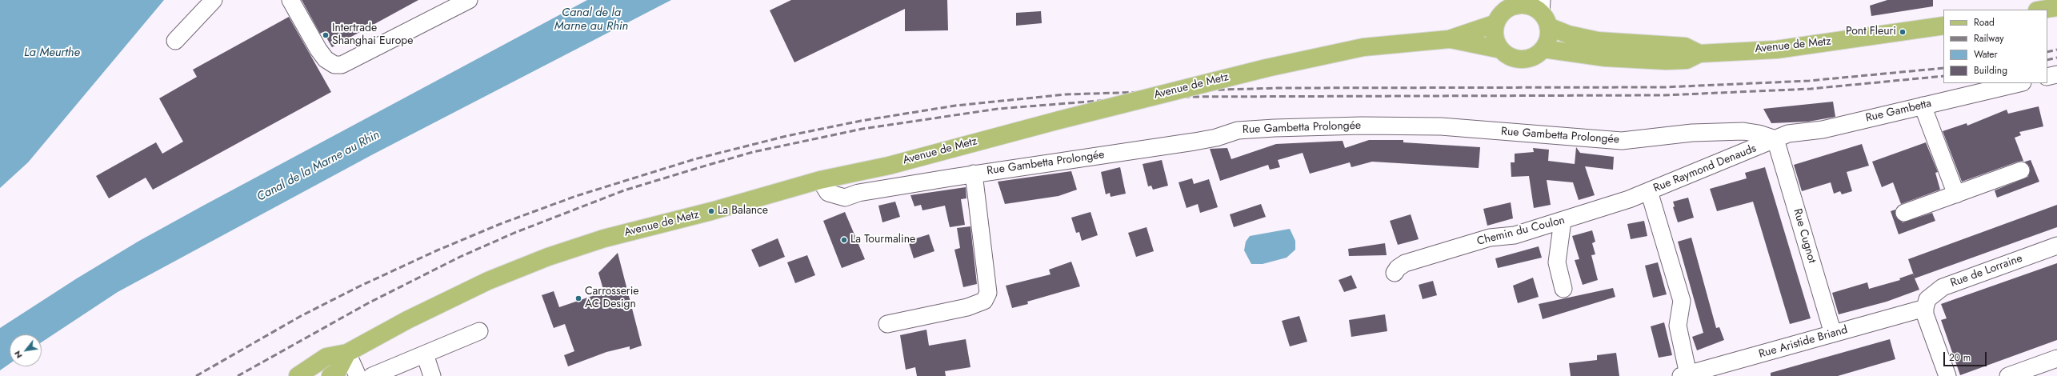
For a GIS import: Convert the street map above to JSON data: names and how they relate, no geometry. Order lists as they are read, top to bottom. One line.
{"streets":{"main road":["Avenue de Metz"],"street":["Rue Gambetta","Rue Gambetta Prolongée","Rue Raymond Denauds","Chemin du Coulon","Rue Cugnot","Rue de Lorraine","Rue Aristide Briand"]},"crossings":[["Avenue de Metz","Rue Gambetta Prolongée"],["Rue Gambetta","Rue Gambetta Prolongée"],["Rue Gambetta","Rue Raymond Denauds"],["Rue Gambetta","Rue Cugnot"],["Rue Gambetta Prolongée","Rue Raymond Denauds"],["Rue Gambetta Prolongée","Rue Cugnot"],["Rue Raymond Denauds","Chemin du Coulon"],["Rue Raymond Denauds","Rue Cugnot"],["Rue Raymond Denauds","Rue Aristide Briand"],["Rue Cugnot","Rue Aristide Briand"],["Rue de Lorraine","Rue Aristide Briand"]],"water":["Canal de la Marne au Rhin","La Meurthe"],"places":["Pont Fleuri","Intertrade Shanghai Europe","La Balance","La Tourmaline","Carrosserie AC Design"],"legend":["Road","Railway","Water","Building"],"scale_bar":"20 m","north":"bottom left"}
